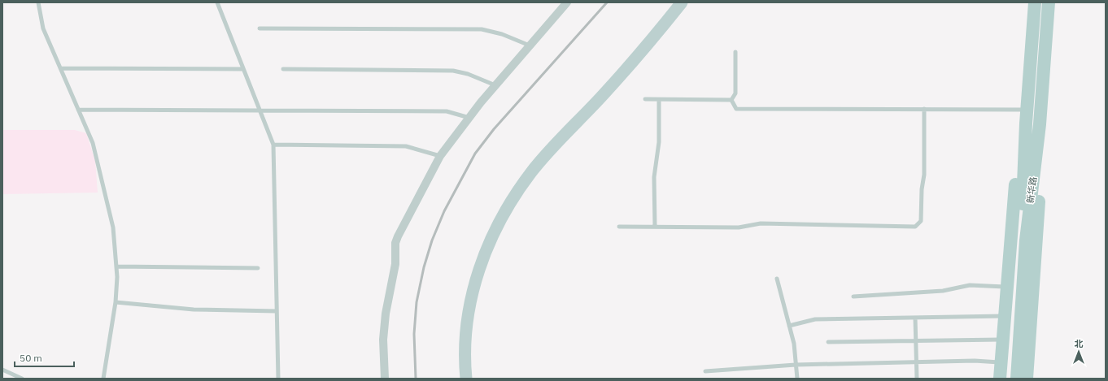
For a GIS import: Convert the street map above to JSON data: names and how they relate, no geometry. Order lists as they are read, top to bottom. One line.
{"streets":{"main road":["新华路"]},"scale_bar":"50 m","north":"top"}
